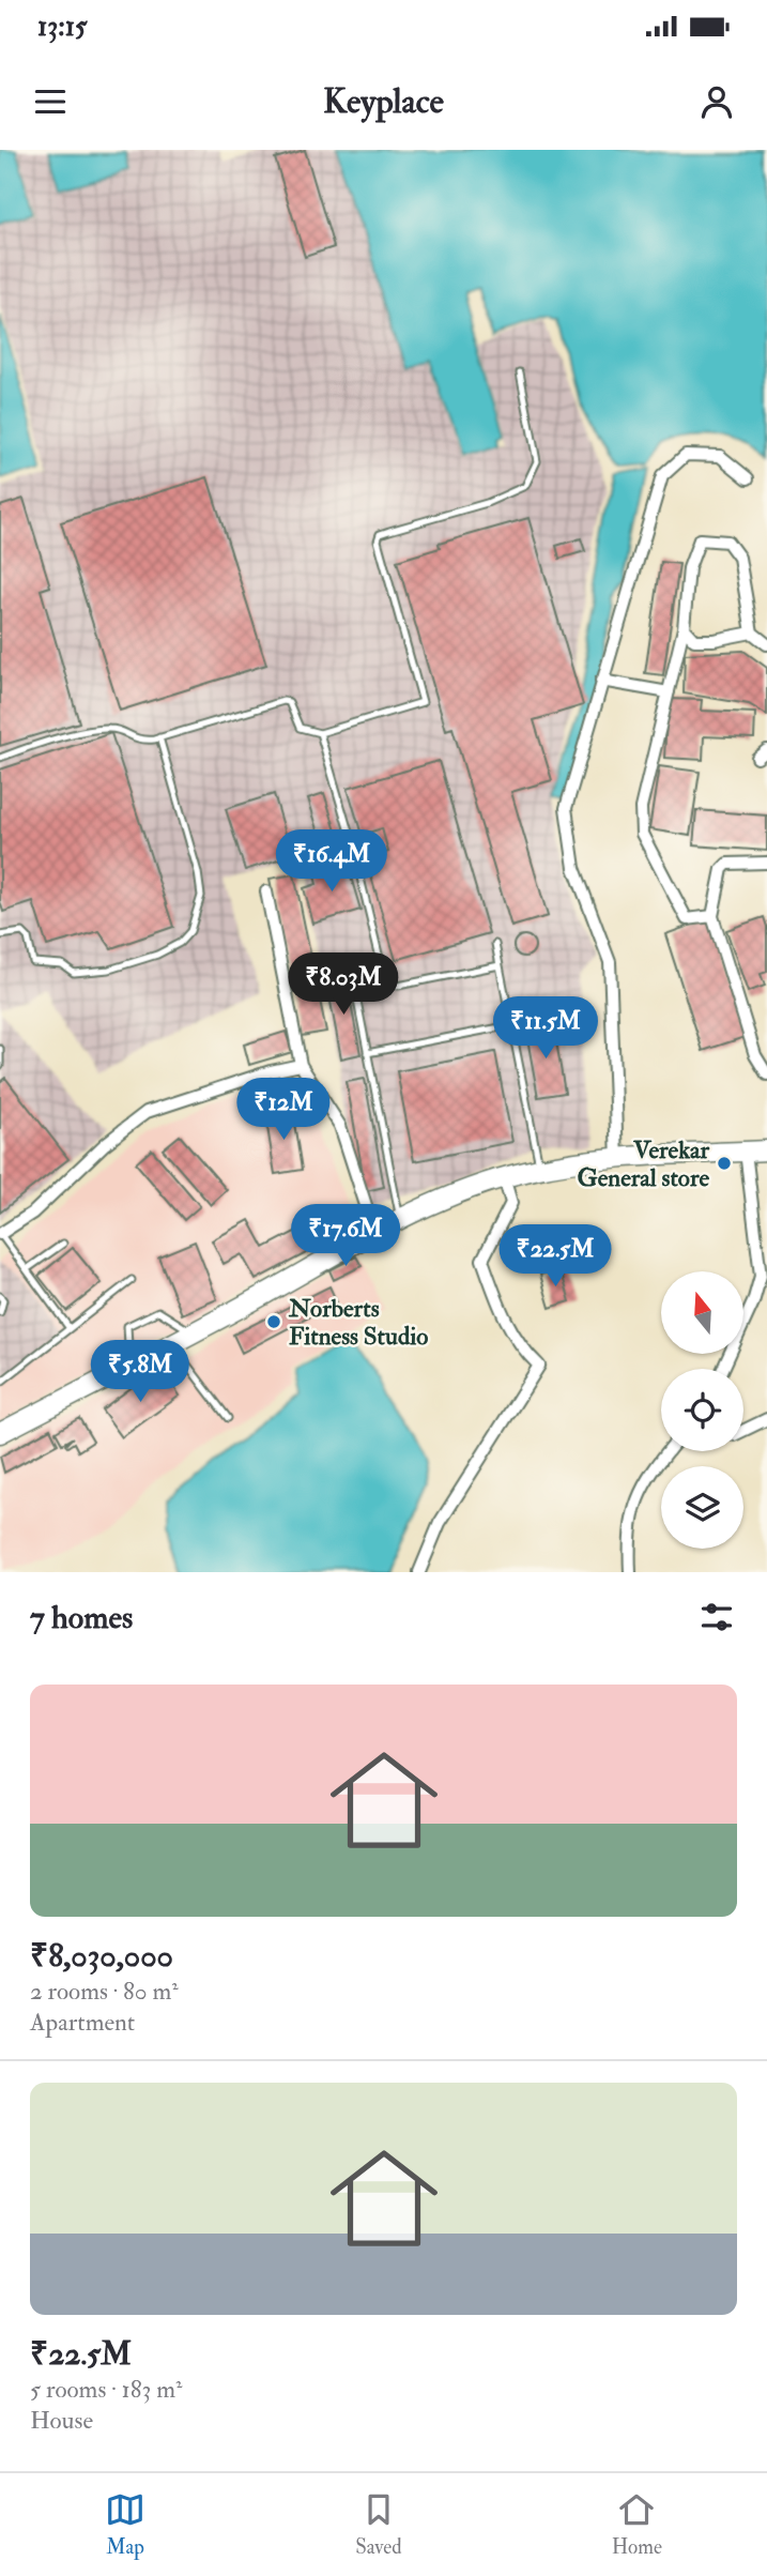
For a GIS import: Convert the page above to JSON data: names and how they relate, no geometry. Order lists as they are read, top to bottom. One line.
{"places":["Verekar General store","Norberts Fitness Studio"],"north":"top","page":{"status":"13:15","header":"Keyplace","price":["₹16.4M","₹8.03M","₹11.5M","₹12M","₹17.6M","₹22.5M","₹5.8M"],"heading":"7 homes","list":[{"name":"₹8,030,000","note":"2 rooms · 80 m² · Apartment"},{"name":"₹22.5M","note":"5 rooms · 183 m² · House"}],"tabs":["Map","Saved","Home"]}}
